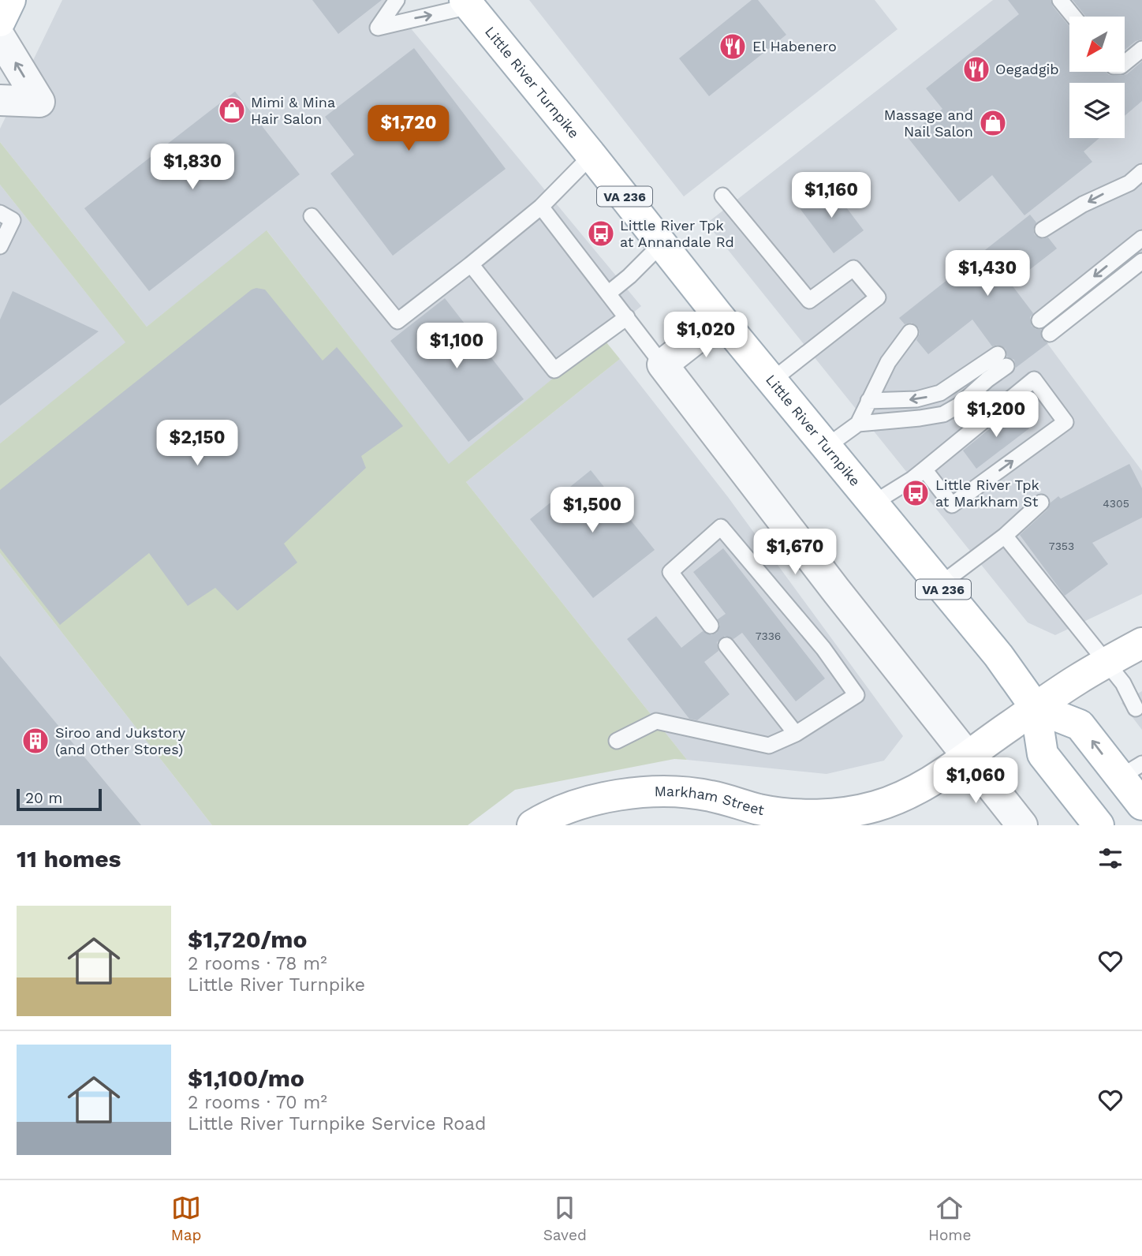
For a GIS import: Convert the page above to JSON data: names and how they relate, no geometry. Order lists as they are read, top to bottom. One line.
{"streets":{"main road":["Little River Turnpike","VA 236","Markham Street"]},"crossings":[["Little River Turnpike","Markham Street"]],"places":{"restaurant":["El Habenero","Oegadgib"],"shop":["Mimi & Mina Hair Salon","Massage and Nail Salon"],"bus stop":["Little River Tpk at Annandale Rd","Little River Tpk at Markham St"],"building":["Siroo and Jukstory (and Other Stores)"]},"house_numbers":["4305","7353","7336"],"scale_bar":"20 m","north":"bottom left","page":{"price":["$1,720","$1,830","$1,160","$1,430","$1,020","$1,100","$1,200","$2,150","$1,500","$1,670","$1,060"],"scale":"20 m","heading":"11 homes","list":[{"name":"$1,720/mo","note":"2 rooms · 78 m² · Little River Turnpike"},{"name":"$1,100/mo","note":"2 rooms · 70 m² · Little River Turnpike Service Road"}],"tabs":["Map","Saved","Home"]}}
